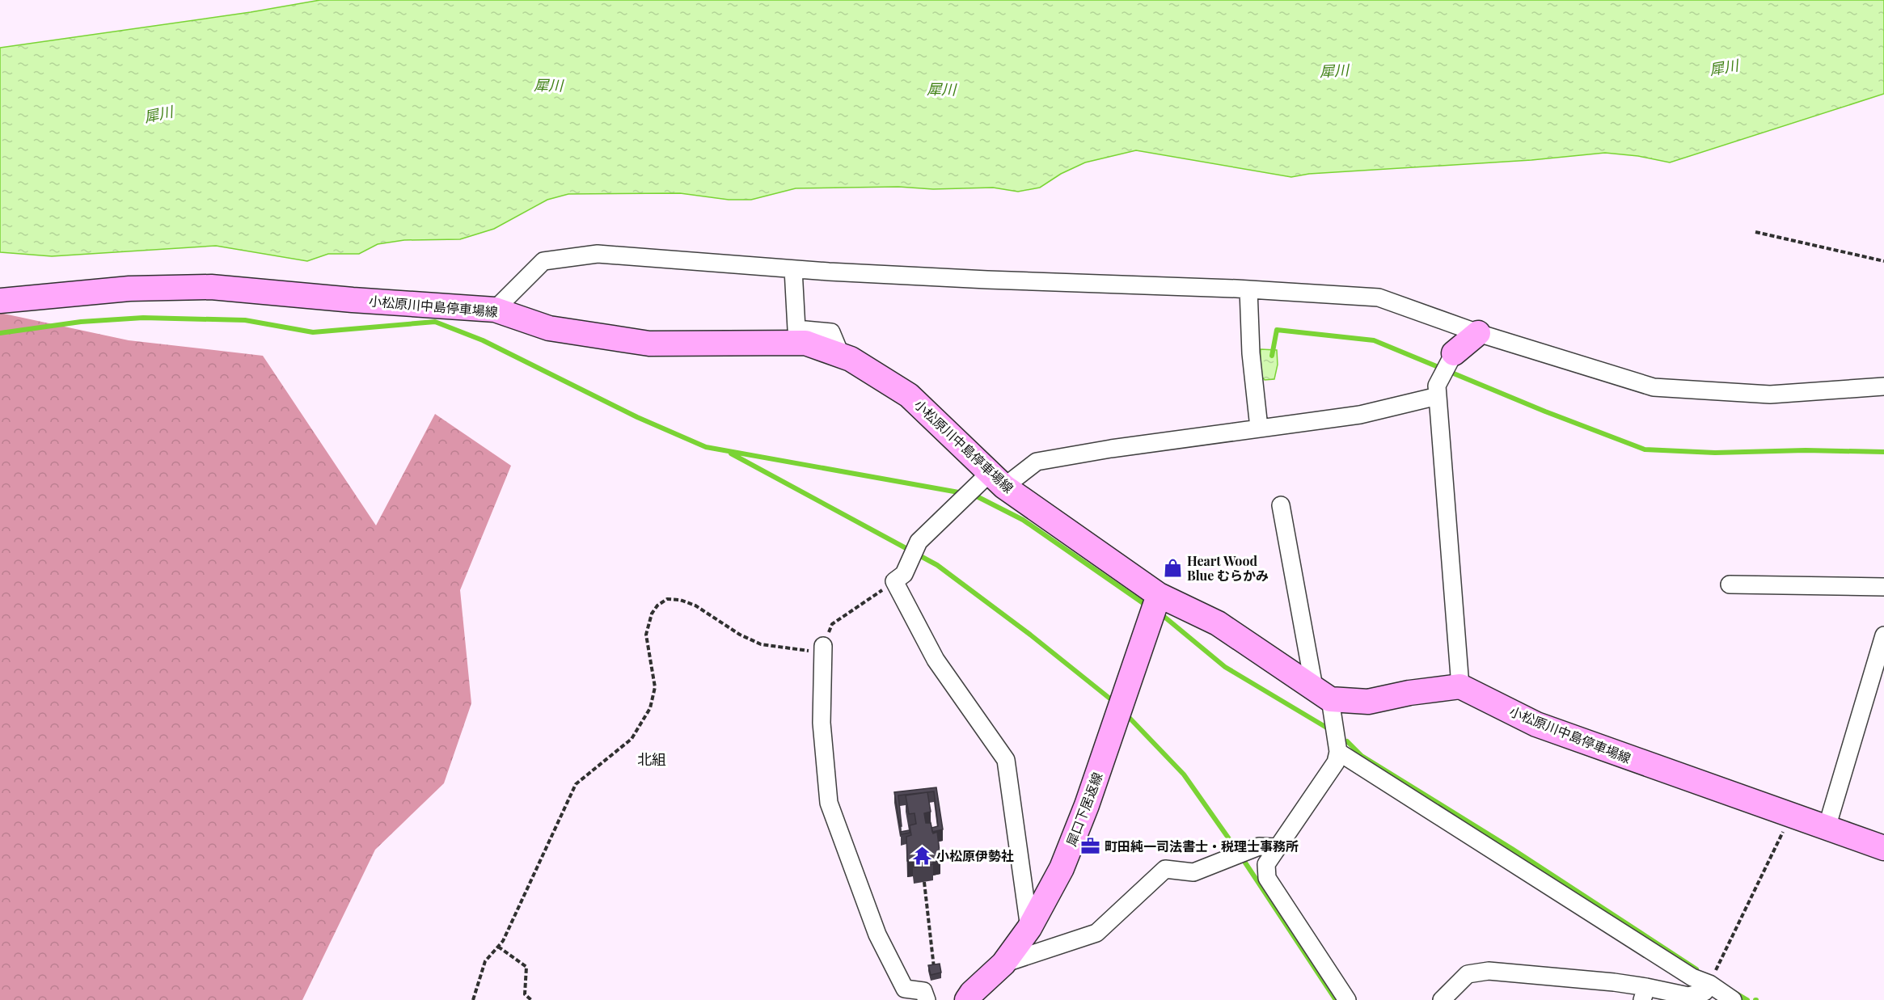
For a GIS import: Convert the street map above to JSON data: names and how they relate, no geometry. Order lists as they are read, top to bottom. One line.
{"streets":{"main road":["小松原川中島停車場線","犀口下居返線"]},"crossings":[["小松原川中島停車場線","犀口下居返線"]],"districts":["北組"],"water":["犀川"],"places":{"shop":["Heart Wood Blue むらかみ"],"office":["町田純一司法書士・税理士事務所"],"temple":["小松原伊勢社"]}}
